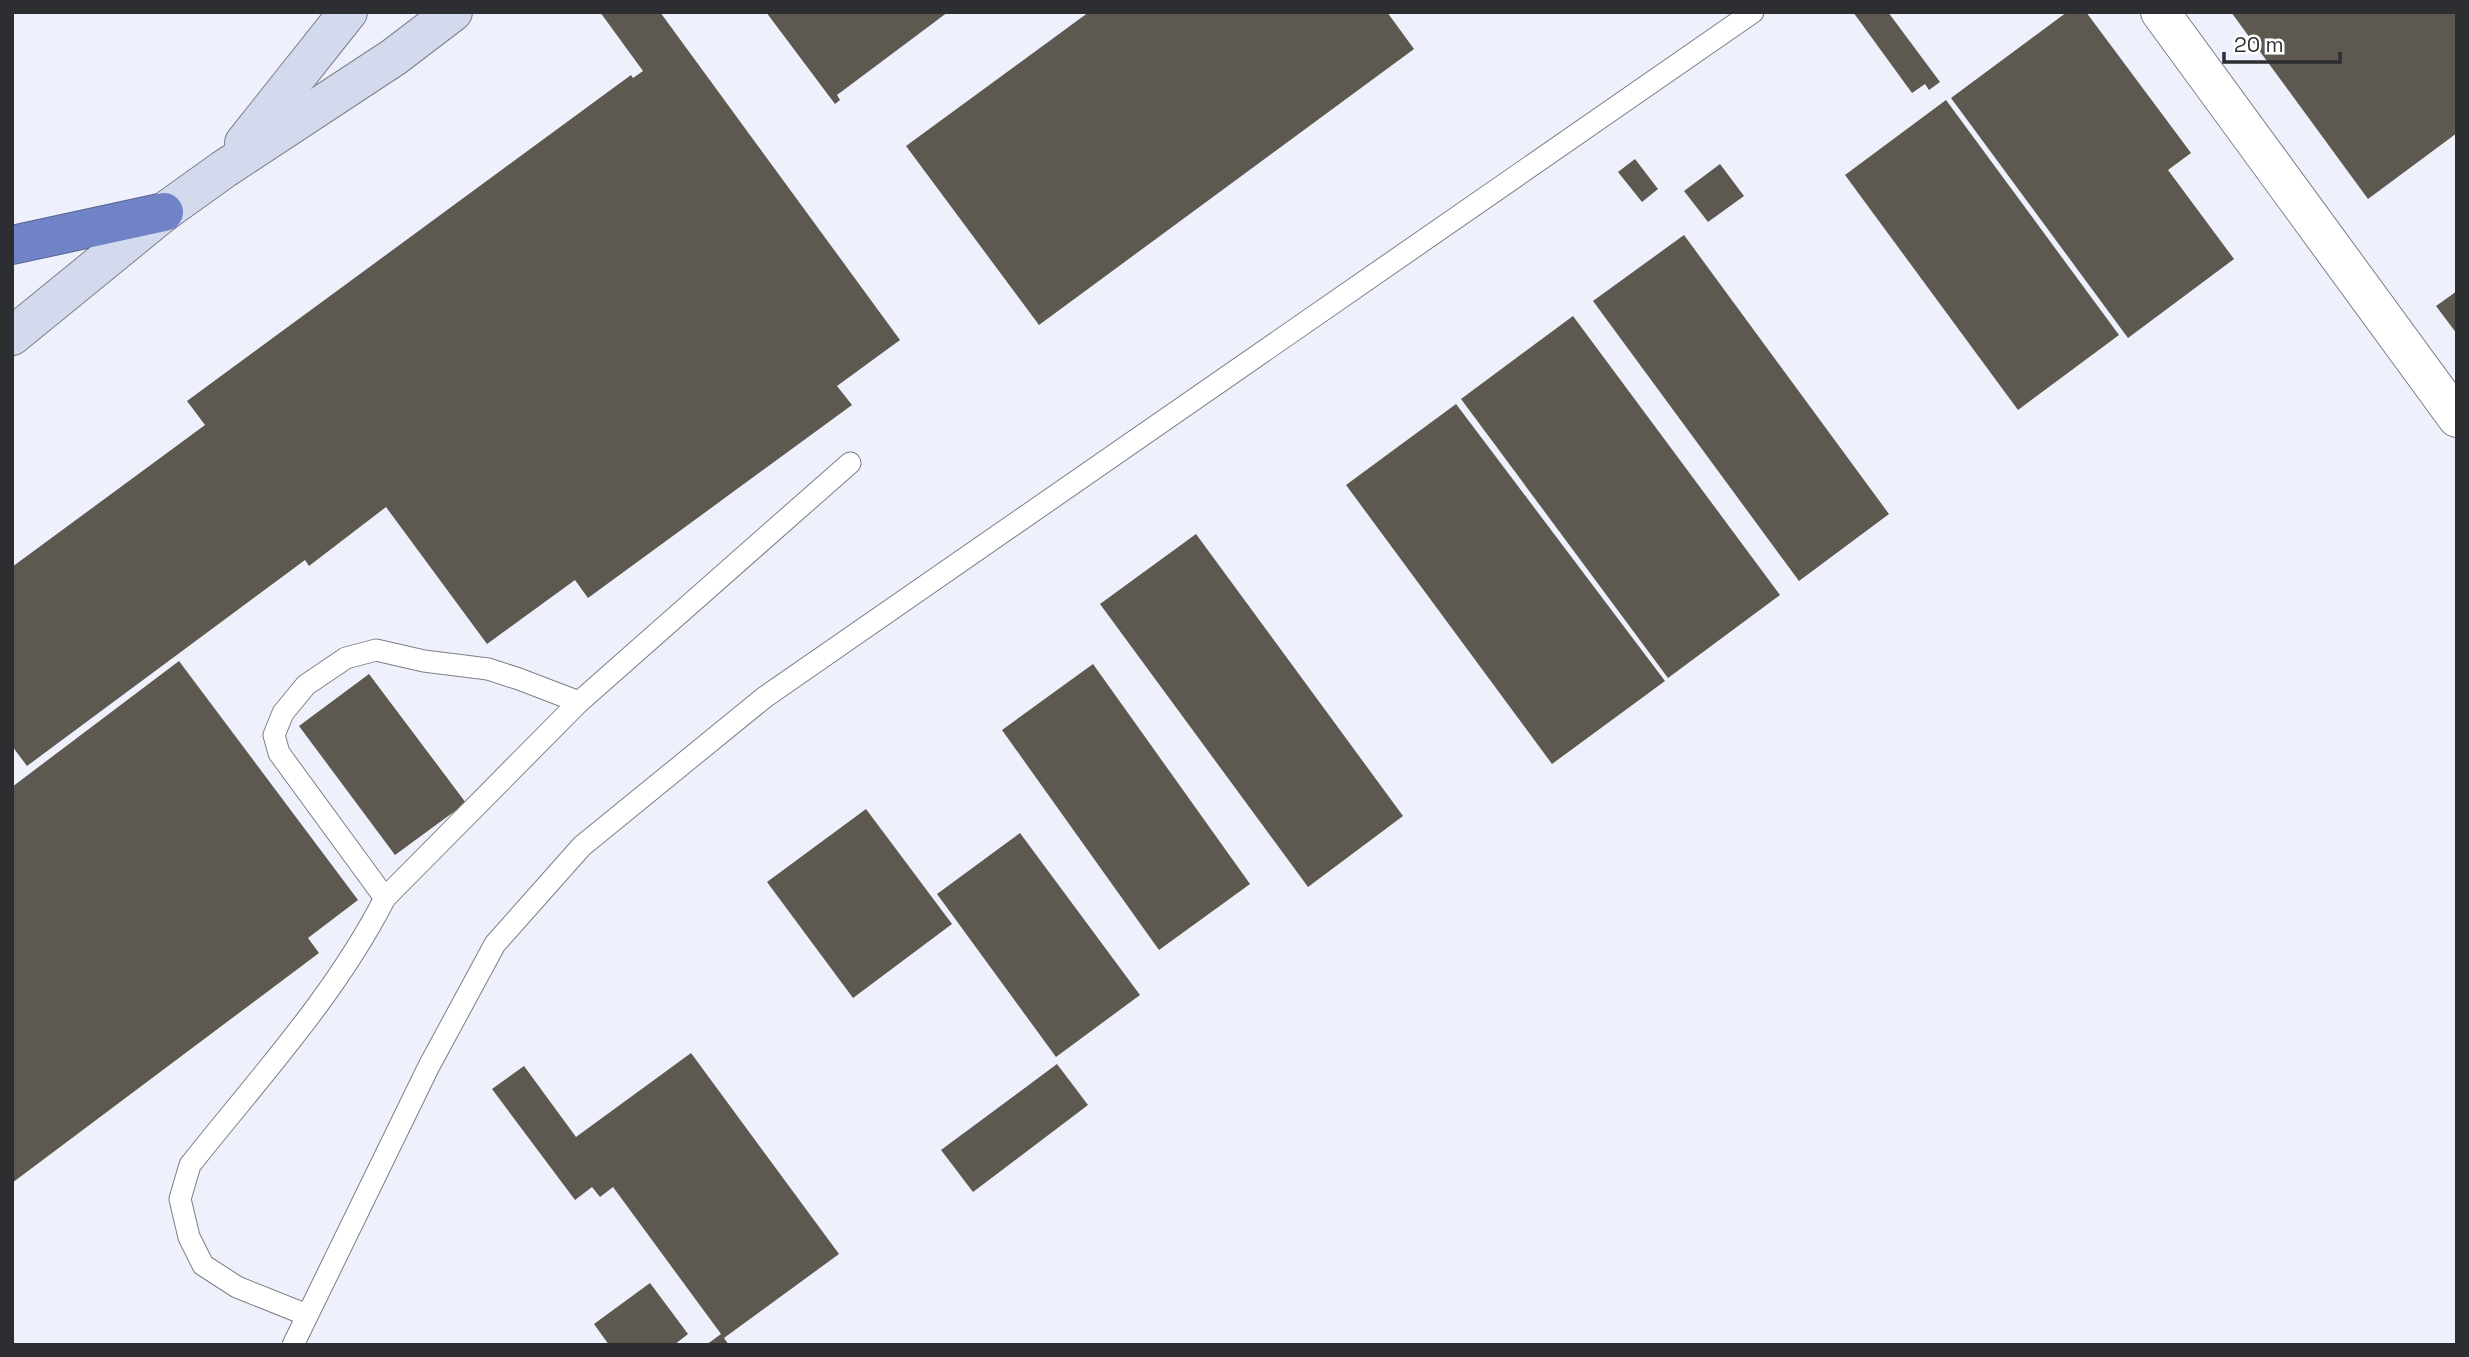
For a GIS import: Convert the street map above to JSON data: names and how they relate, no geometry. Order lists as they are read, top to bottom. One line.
{"scale_bar":"20 m"}
